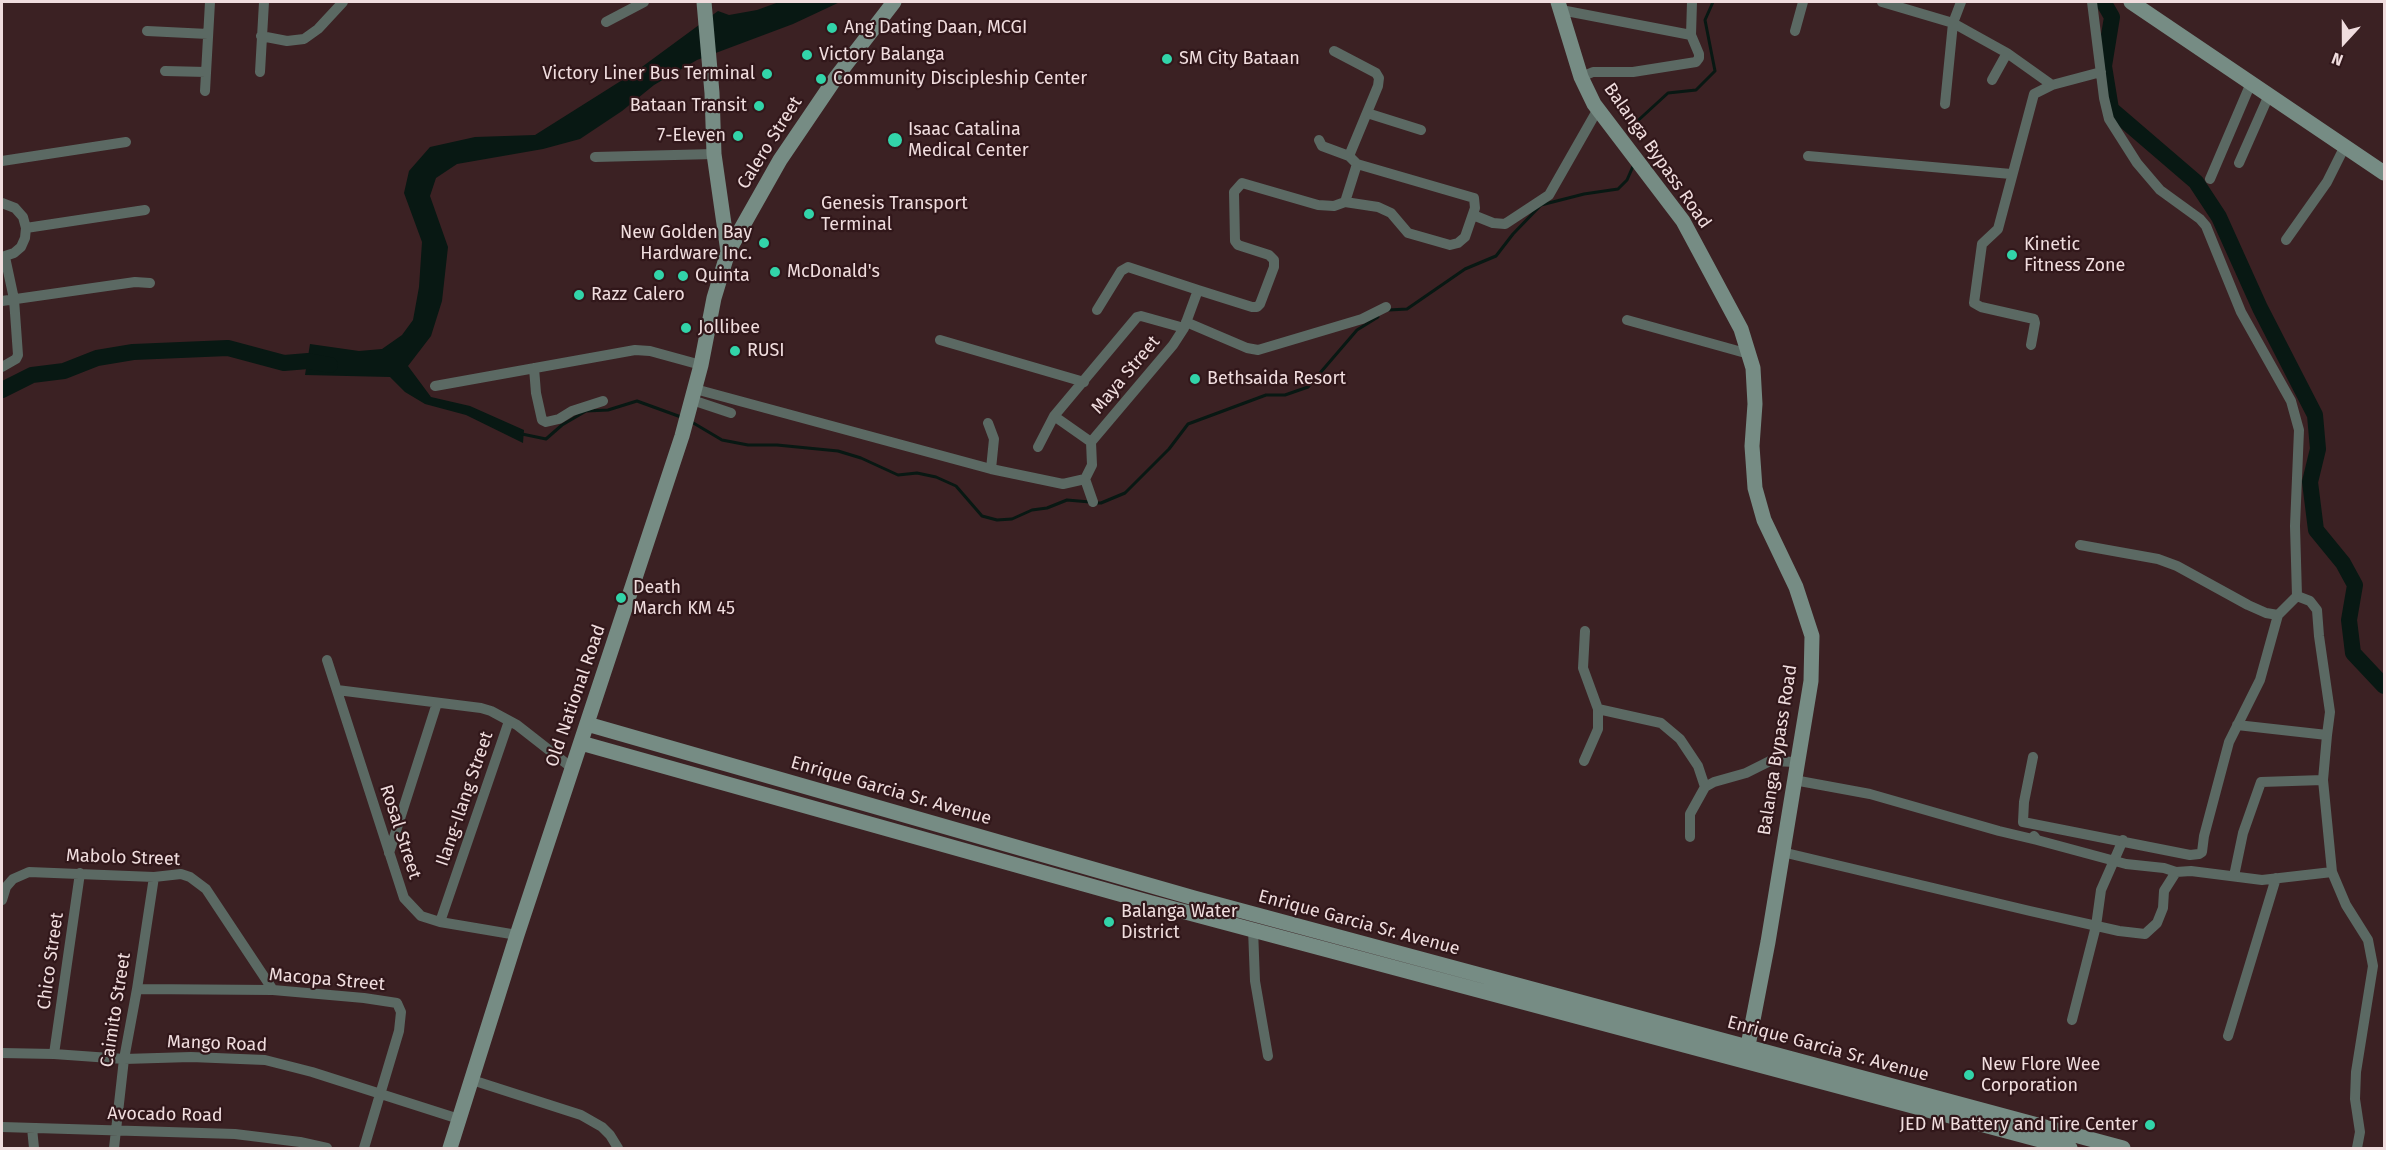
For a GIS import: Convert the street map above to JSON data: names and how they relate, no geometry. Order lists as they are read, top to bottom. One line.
{"streets":{"main road":["Calero Street","Balanga Bypass Road","Old National Road","Enrique Garcia Sr. Avenue"],"street":["Maya Street","Ilang-Ilang Street","Rosal Street","Mabolo Street","Chico Street","Macopa Street","Caimito Street","Mango Road","Avocado Road"]},"crossings":[["Calero Street","Old National Road"],["Balanga Bypass Road","Enrique Garcia Sr. Avenue"],["Old National Road","Enrique Garcia Sr. Avenue"],["Old National Road","Rosal Street"],["Old National Road","Mango Road"],["Ilang-Ilang Street","Rosal Street"],["Mabolo Street","Chico Street"],["Mabolo Street","Macopa Street"],["Mabolo Street","Caimito Street"],["Chico Street","Mango Road"],["Macopa Street","Caimito Street"],["Macopa Street","Mango Road"],["Caimito Street","Mango Road"],["Caimito Street","Avocado Road"]],"places":["Ang Dating Daan, MCGI","Victory Balanga","SM City Bataan","Victory Liner Bus Terminal","Community Discipleship Center","Bataan Transit","7-Eleven","Isaac Catalina Medical Center","Genesis Transport Terminal","New Golden Bay Hardware Inc.","Kinetic Fitness Zone","McDonald's","Calero","Quinta","Razz","Jollibee","RUSI","Bethsaida Resort","Death March KM 45","Balanga Water District","New Flore Wee Corporation","JED M Battery and Tire Center"],"north":"bottom"}
